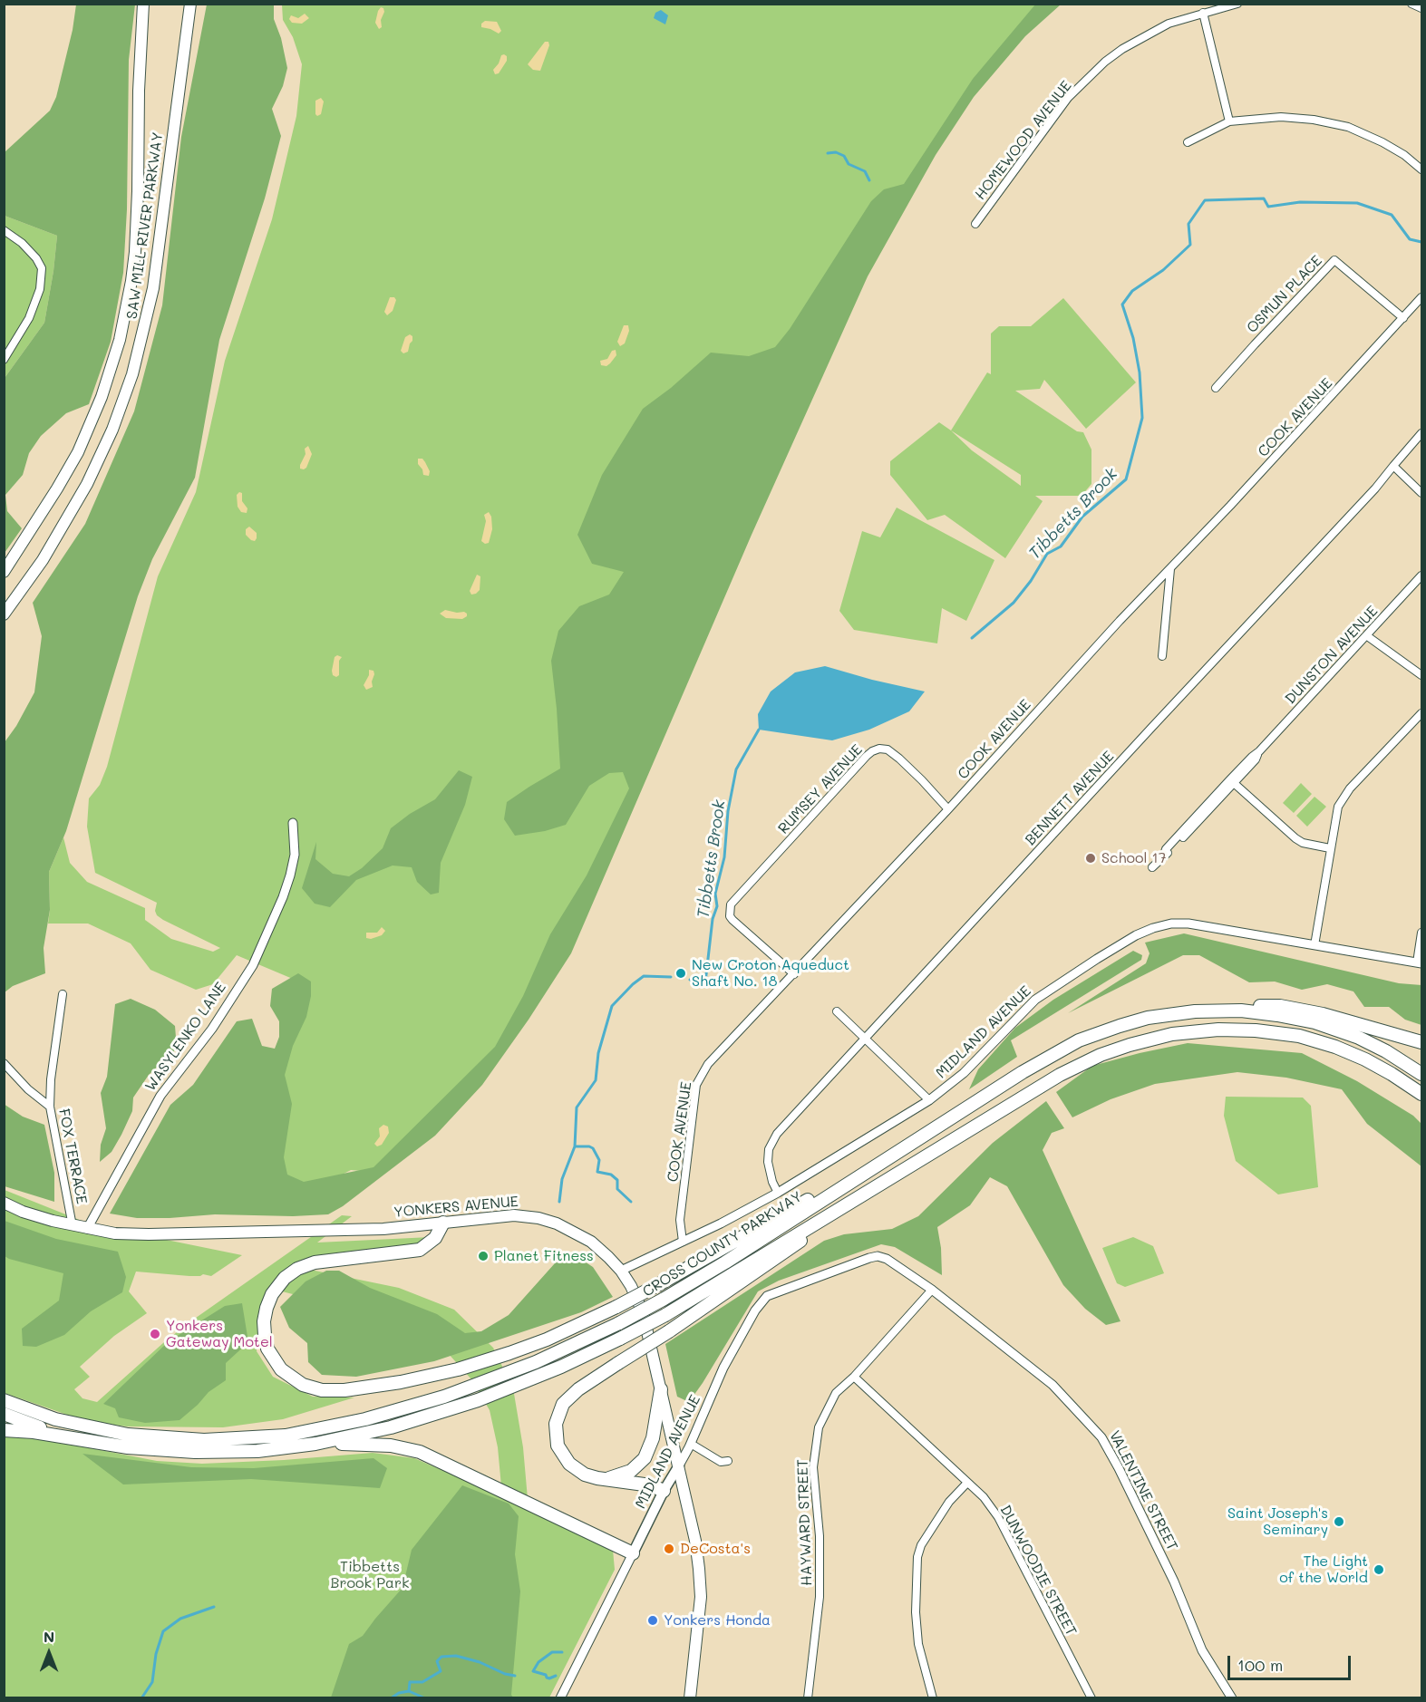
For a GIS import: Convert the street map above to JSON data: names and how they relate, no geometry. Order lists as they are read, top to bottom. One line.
{"streets":{"highway":["CROSS COUNTY PARKWAY"],"main road":["SAW MILL RIVER PARKWAY","MIDLAND AVENUE","YONKERS AVENUE"],"street":["HOMEWOOD AVENUE","OSMUN PLACE","COOK AVENUE","DUNSTON AVENUE","RUMSEY AVENUE","BENNETT AVENUE","WASYLENKO LANE","FOX TERRACE","VALENTINE STREET","HAYWARD STREET","DUNWOODIE STREET"]},"crossings":[["OSMUN PLACE","COOK AVENUE"],["COOK AVENUE","RUMSEY AVENUE"],["COOK AVENUE","MIDLAND AVENUE"],["BENNETT AVENUE","MIDLAND AVENUE"],["MIDLAND AVENUE","YONKERS AVENUE"],["MIDLAND AVENUE","VALENTINE STREET"],["WASYLENKO LANE","YONKERS AVENUE"],["FOX TERRACE","YONKERS AVENUE"],["VALENTINE STREET","HAYWARD STREET"],["HAYWARD STREET","DUNWOODIE STREET"]],"water":["Tibbetts Brook"],"parks":["Tibbetts Brook Park"],"places":["School 17","New Croton Aqueduct Shaft No. 18","Planet Fitness","Yonkers Gateway Motel","Saint Joseph's Seminary","DeCosta's","The Light of the World","Yonkers Honda"],"scale_bar":"100 m","north":"top"}
